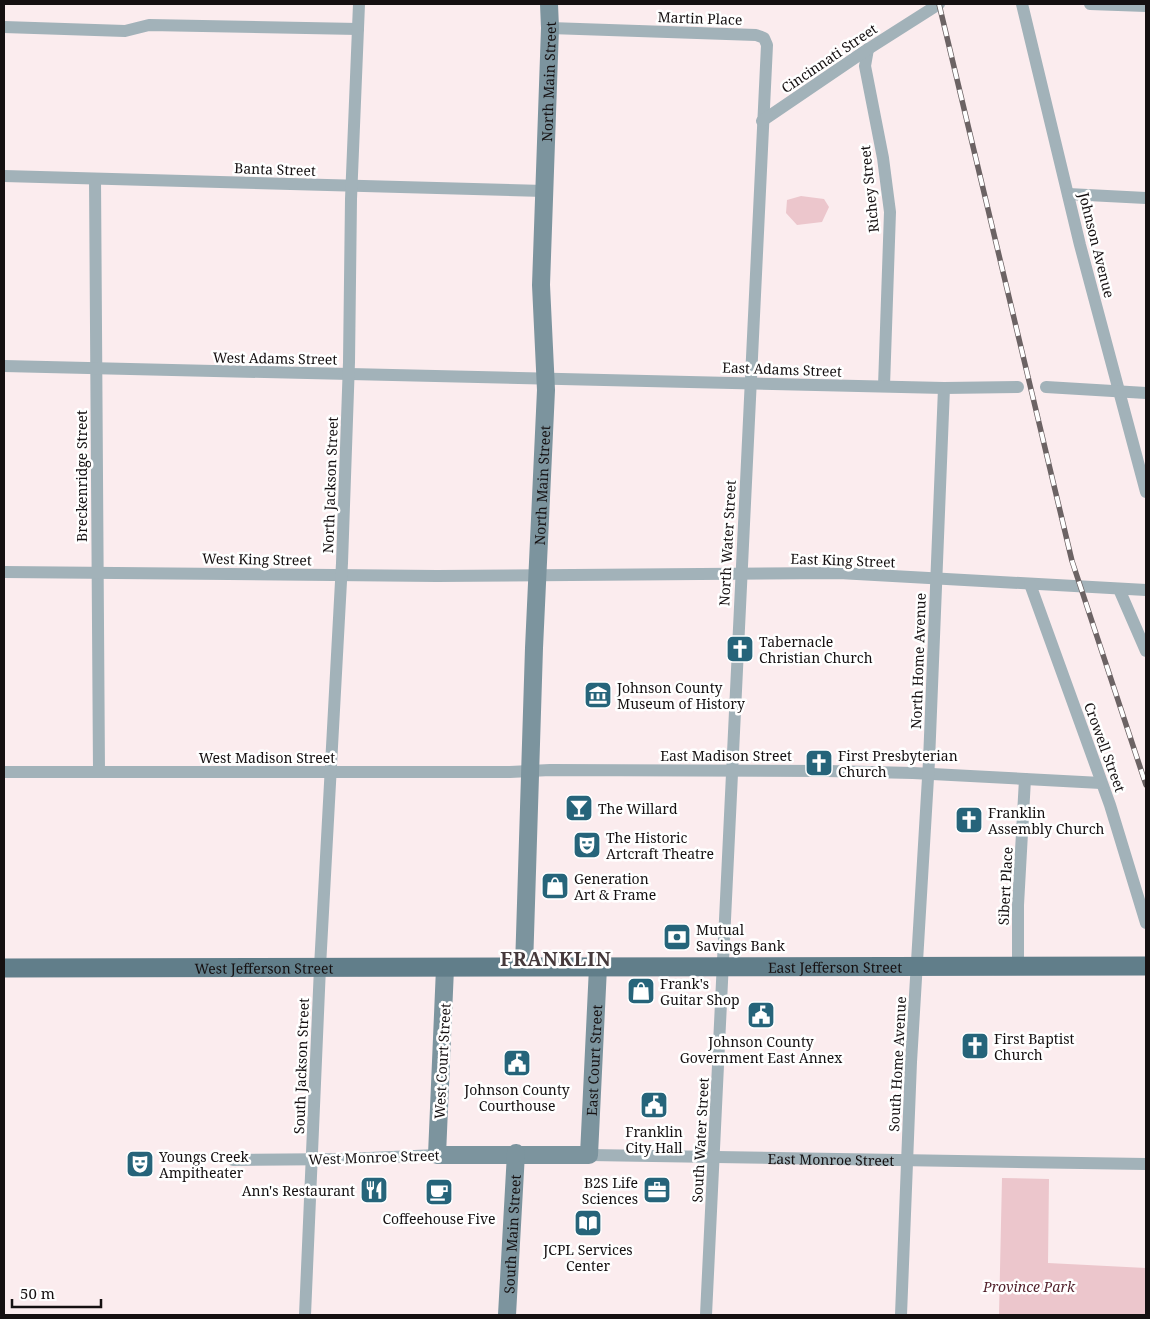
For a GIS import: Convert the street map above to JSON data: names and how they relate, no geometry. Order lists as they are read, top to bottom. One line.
{"streets":{"main road":["East Jefferson Street","West Jefferson Street"],"street":["Martin Place","Cincinnati Street","North Main Street","Banta Street","Richey Street","Johnson Avenue","West Adams Street","East Adams Street","Breckenridge Street","North Jackson Street","North Water Street","West King Street","East King Street","North Home Avenue","Crowell Street","East Madison Street","West Madison Street","Sibert Place","West Court Street","East Court Street","South Home Avenue","South Jackson Street","South Water Street","West Monroe Street","East Monroe Street","South Main Street"]},"crossings":[["Martin Place","Cincinnati Street"],["Martin Place","North Main Street"],["Martin Place","North Water Street"],["Cincinnati Street","Richey Street"],["Cincinnati Street","North Water Street"],["North Main Street","Banta Street"],["North Main Street","West Adams Street"],["North Main Street","East Adams Street"],["North Main Street","West King Street"],["North Main Street","East King Street"],["North Main Street","East Madison Street"],["North Main Street","West Madison Street"],["North Main Street","East Jefferson Street"],["North Main Street","West Jefferson Street"],["Banta Street","Breckenridge Street"],["Banta Street","North Jackson Street"],["Richey Street","East Adams Street"],["West Adams Street","East Adams Street"],["West Adams Street","Breckenridge Street"],["West Adams Street","North Jackson Street"],["East Adams Street","North Water Street"],["East Adams Street","North Home Avenue"],["Breckenridge Street","West King Street"],["Breckenridge Street","West Madison Street"],["North Jackson Street","West King Street"],["North Jackson Street","West Madison Street"],["North Jackson Street","West Jefferson Street"],["North Jackson Street","South Jackson Street"],["North Water Street","East King Street"],["North Water Street","East Madison Street"],["North Water Street","East Jefferson Street"],["North Water Street","South Water Street"],["West King Street","East King Street"],["East King Street","North Home Avenue"],["East King Street","Crowell Street"],["North Home Avenue","East Madison Street"],["North Home Avenue","East Jefferson Street"],["North Home Avenue","South Home Avenue"],["Crowell Street","East Madison Street"],["East Madison Street","West Madison Street"],["East Madison Street","Sibert Place"],["Sibert Place","East Jefferson Street"],["East Jefferson Street","West Jefferson Street"],["East Jefferson Street","East Court Street"],["East Jefferson Street","South Home Avenue"],["East Jefferson Street","South Water Street"],["West Jefferson Street","West Court Street"],["West Jefferson Street","South Jackson Street"],["West Court Street","West Monroe Street"],["East Court Street","East Monroe Street"],["South Home Avenue","East Monroe Street"],["South Jackson Street","West Monroe Street"],["South Water Street","East Monroe Street"],["West Monroe Street","East Monroe Street"],["West Monroe Street","South Main Street"],["East Monroe Street","South Main Street"]],"districts":["FRANKLIN"],"parks":["Province Park"],"places":{"church":["Tabernacle Christian Church","First Presbyterian Church","Franklin Assembly Church","First Baptist Church"],"museum":["Johnson County Museum of History"],"bar":["The Willard"],"theatre":["The Historic Artcraft Theatre","Youngs Creek Ampitheater"],"shop":["Generation Art & Frame","Frank's Guitar Shop"],"bank":["Mutual Savings Bank"],"public building":["Johnson County Government East Annex","Johnson County Courthouse","Franklin City Hall"],"restaurant":["Ann's Restaurant"],"office":["B2S Life Sciences"],"cafe":["Coffeehouse Five"],"library":["JCPL Services Center"]},"scale_bar":"50 m"}
